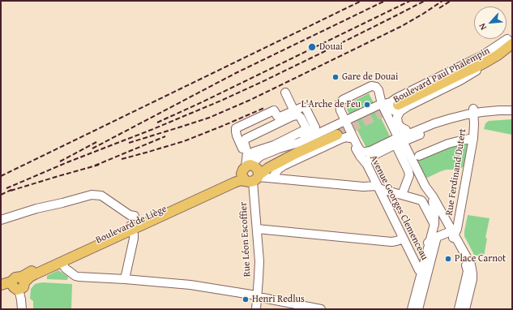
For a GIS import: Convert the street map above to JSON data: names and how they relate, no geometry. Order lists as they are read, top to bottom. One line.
{"streets":{"main road":["Boulevard Paul Phalempin","Boulevard de Liège"],"street":["Rue Ferdinand Dutert","Avenue Georges Clemenceau","Rue Léon Escoffier"]},"crossings":[["Boulevard de Liège","Rue Léon Escoffier"]],"places":["Douai","Gare de Douai","L'Arche de Feu","Place Carnot","Henri Redlus"],"north":"bottom left"}
